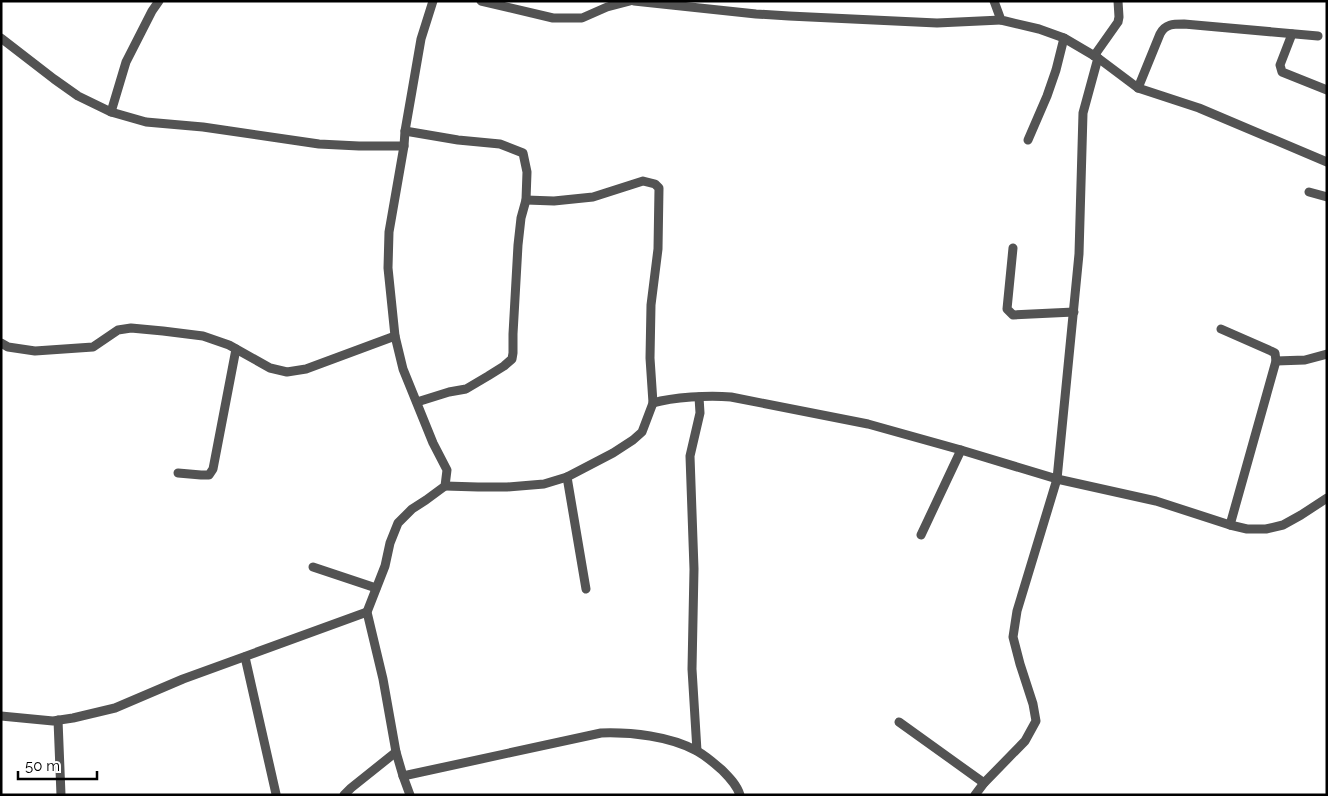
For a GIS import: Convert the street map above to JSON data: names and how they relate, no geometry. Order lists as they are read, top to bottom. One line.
{"scale_bar":"50 m"}
